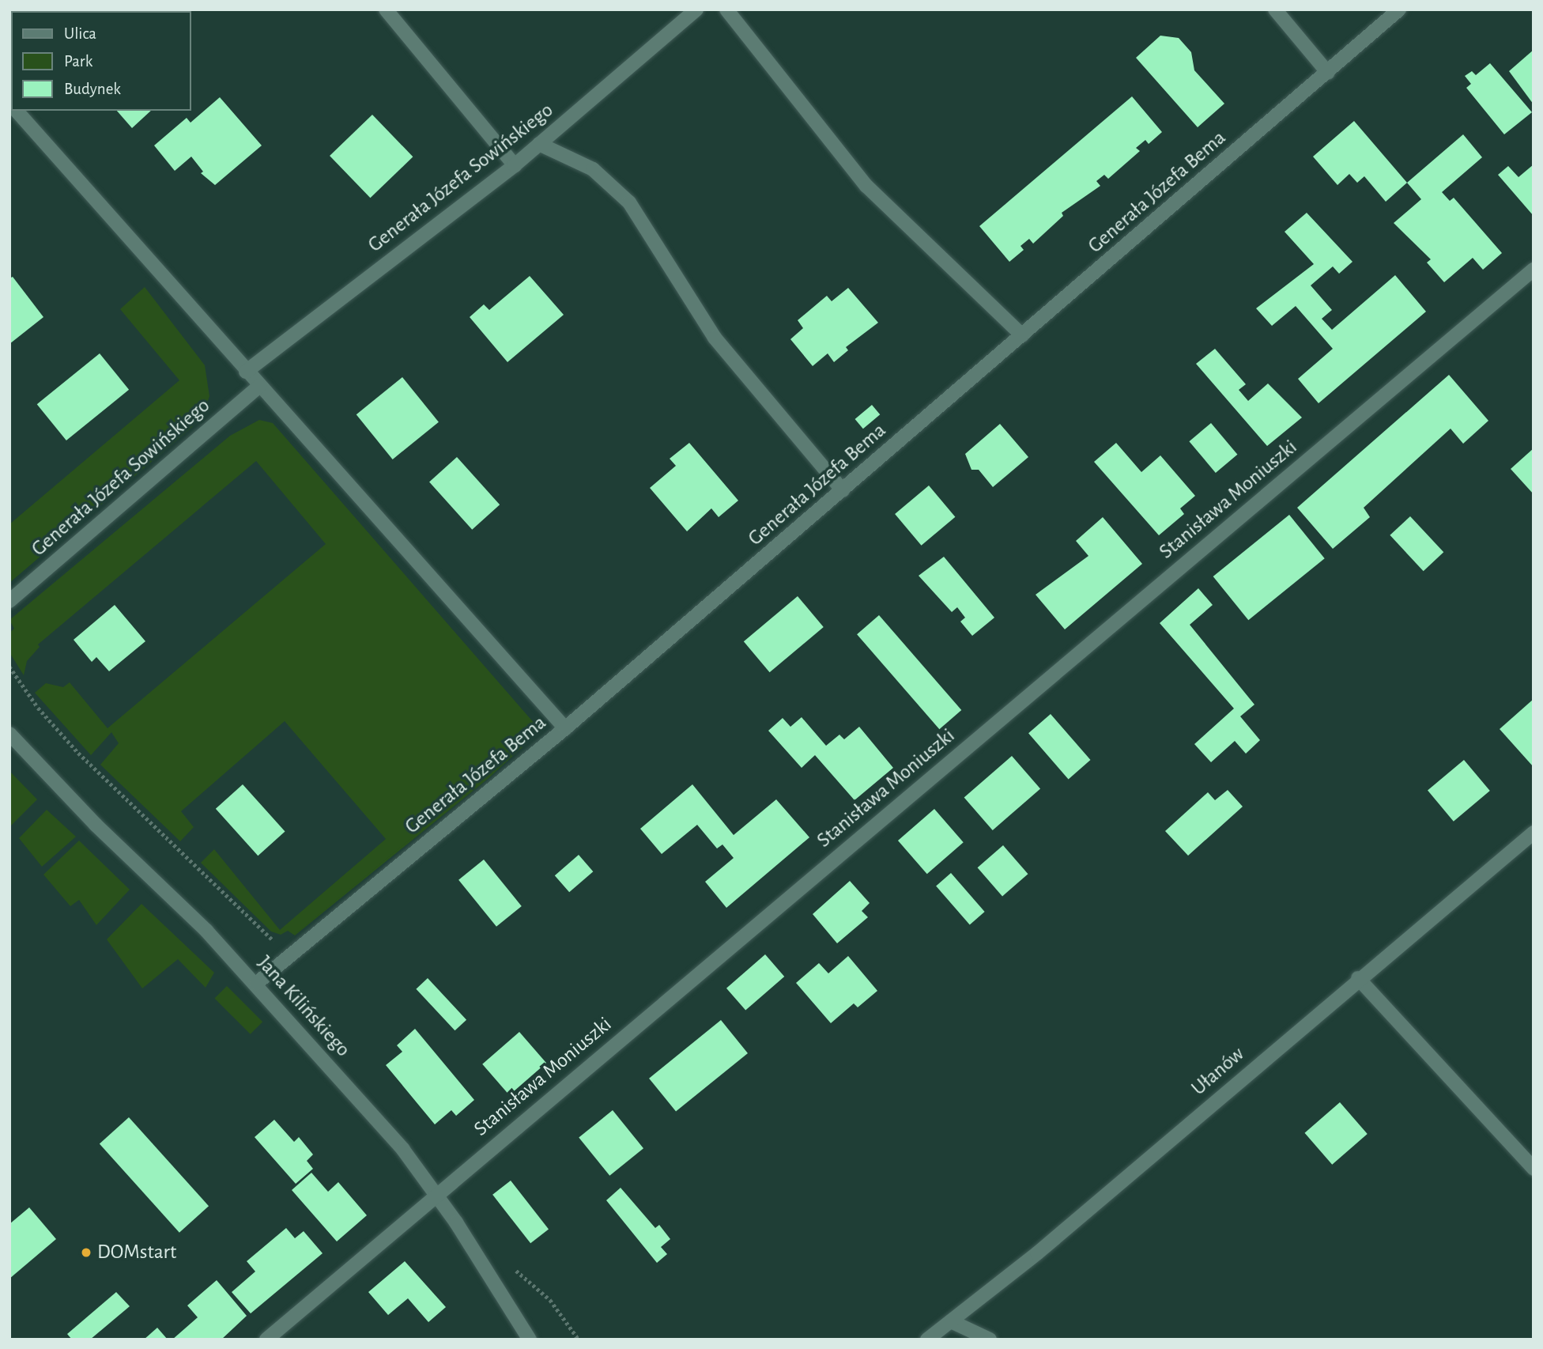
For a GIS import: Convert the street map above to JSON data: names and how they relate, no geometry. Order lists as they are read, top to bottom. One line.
{"streets":{"street":["Generała Józefa Sowińskiego","Generała Józefa Bema","Stanisława Moniuszki","Jana Kilińskiego","Ułanów"]},"crossings":[["Generała Józefa Bema","Jana Kilińskiego"],["Stanisława Moniuszki","Jana Kilińskiego"]],"places":["DOMstart"],"legend":["Ulica","Park","Budynek"]}
